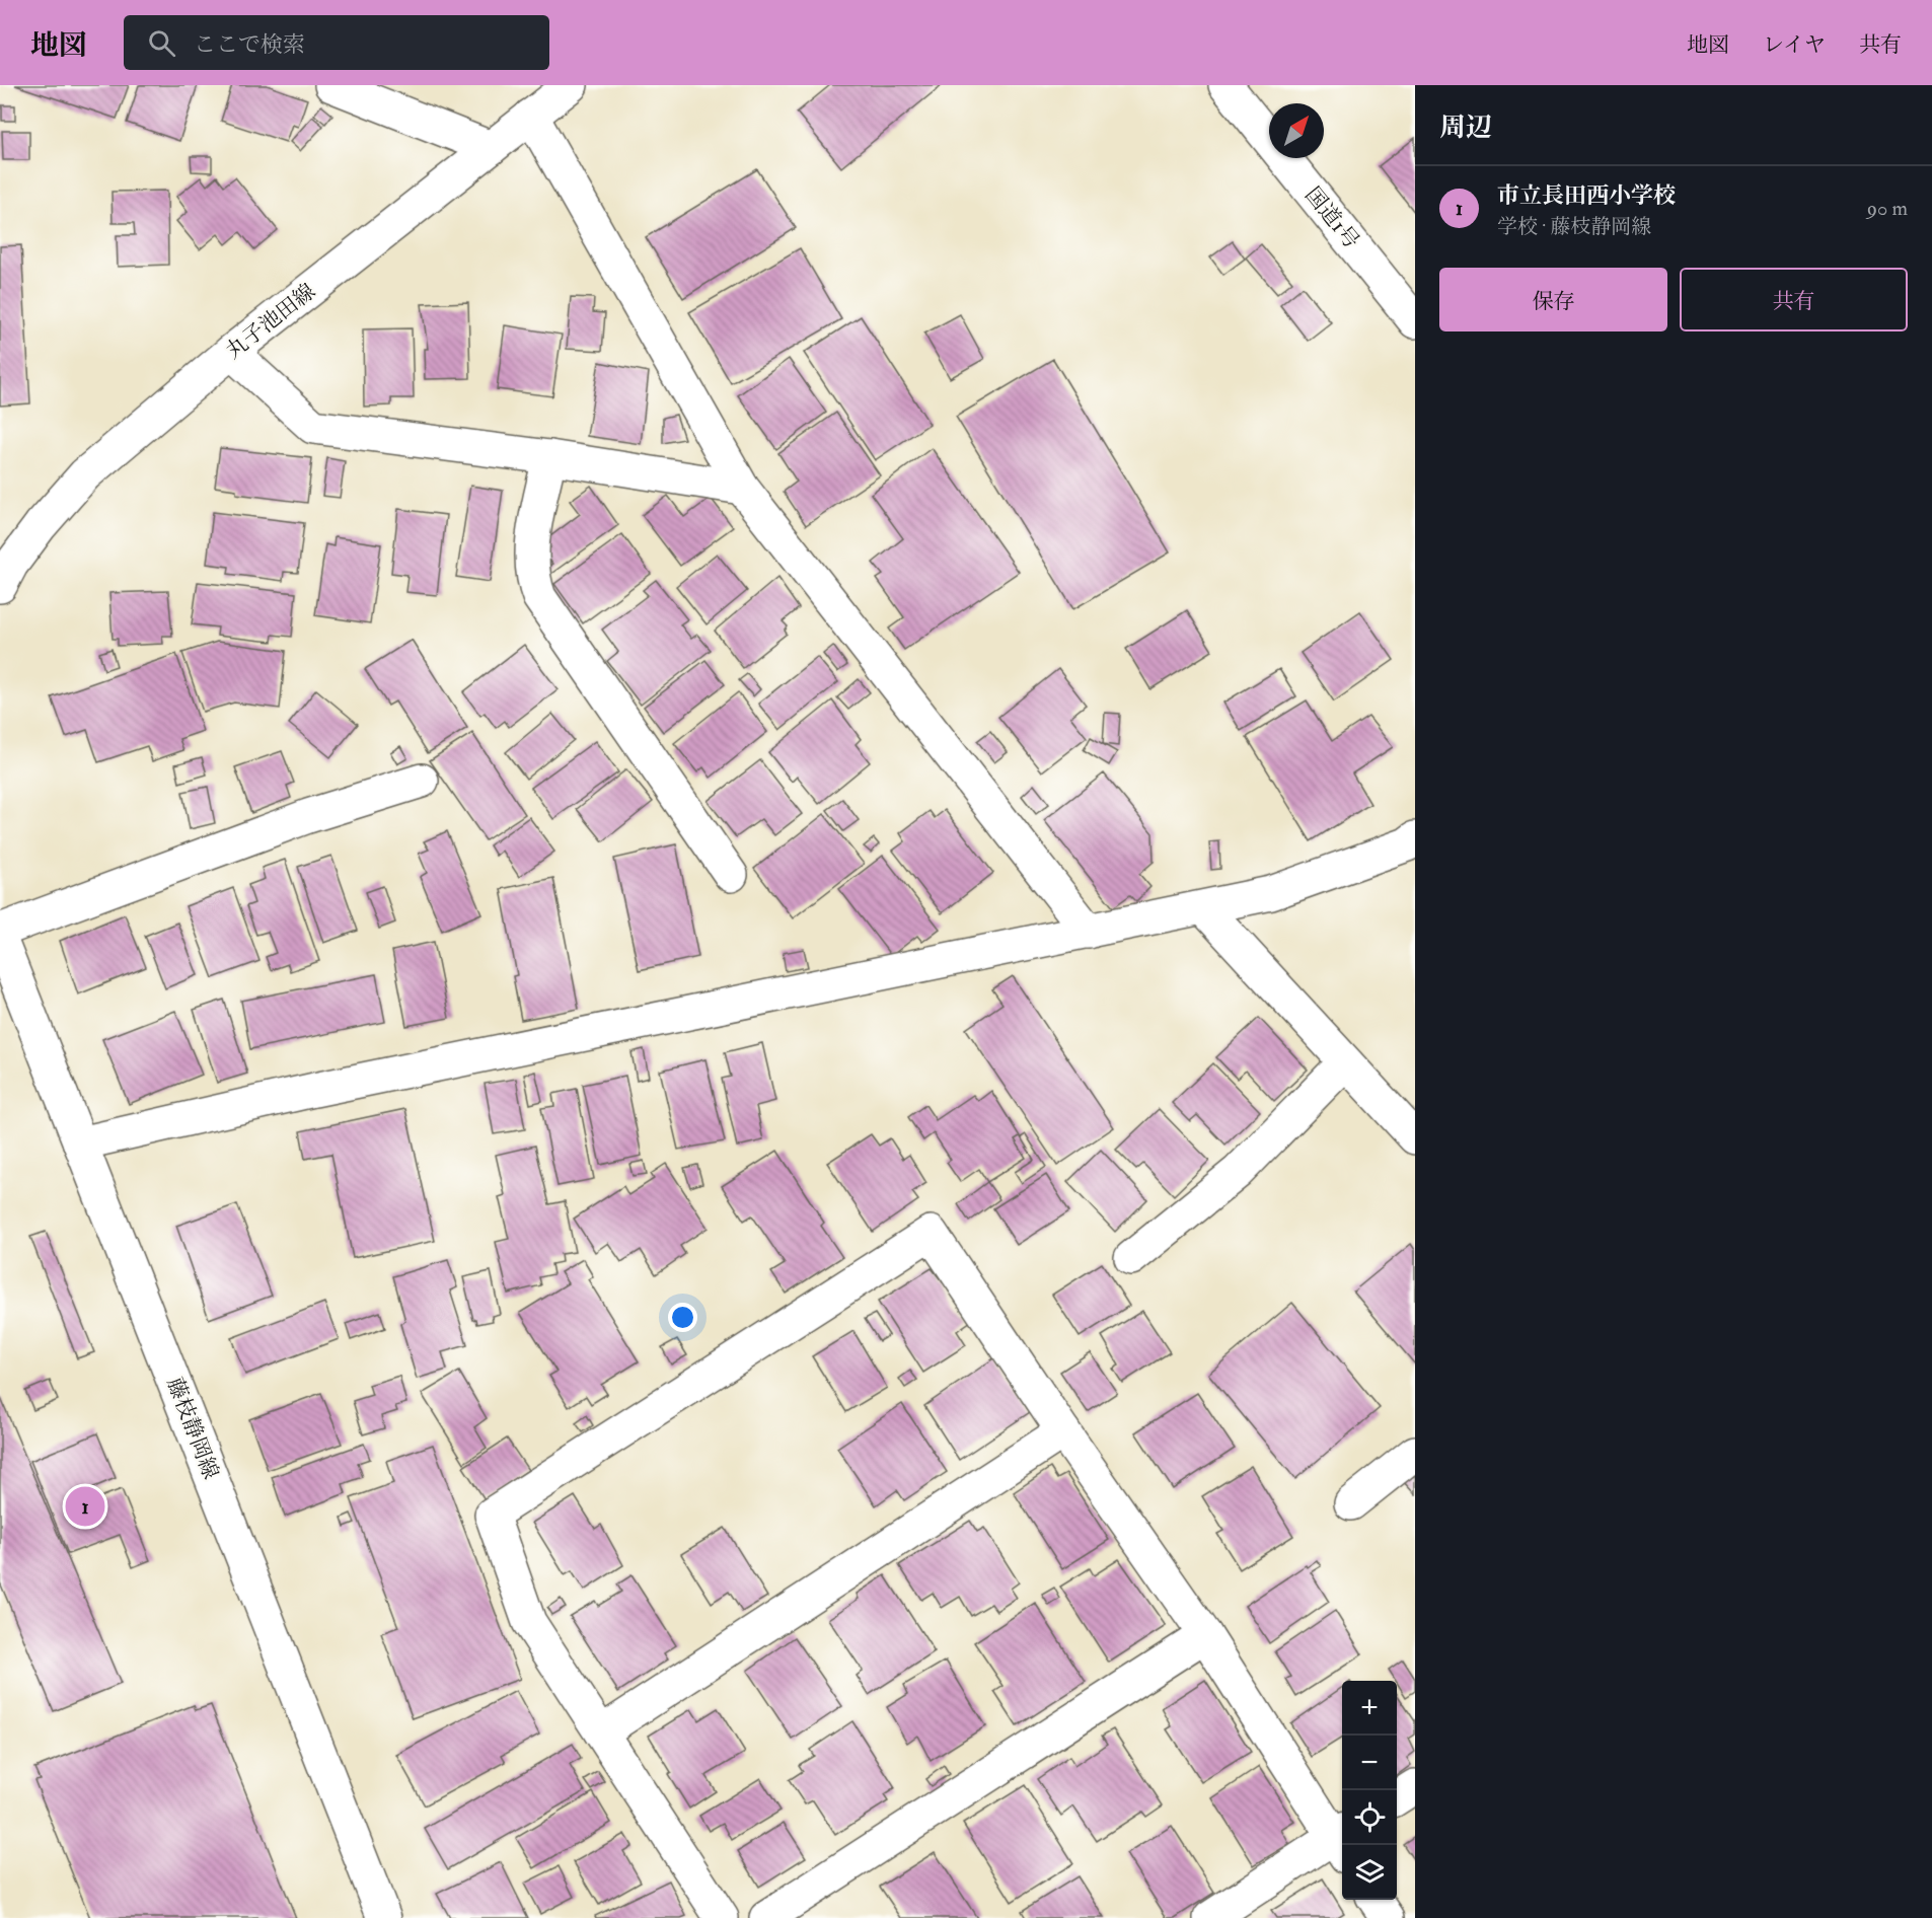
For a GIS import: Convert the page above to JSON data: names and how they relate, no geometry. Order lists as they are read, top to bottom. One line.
{"streets":{"main road":["国道1号","丸子池田線","藤枝静岡線"]},"north":"top right","page":{"header":"地図","search":"ここで検索","nav":["地図","レイヤ","共有"],"heading":"周辺","list":[{"mark":"1","name":"市立長田西小学校","note":"学校 · 藤枝静岡線","value":"90 m"}],"buttons":["保存","共有"],"pins":"1","map_buttons":["+","−"]}}
